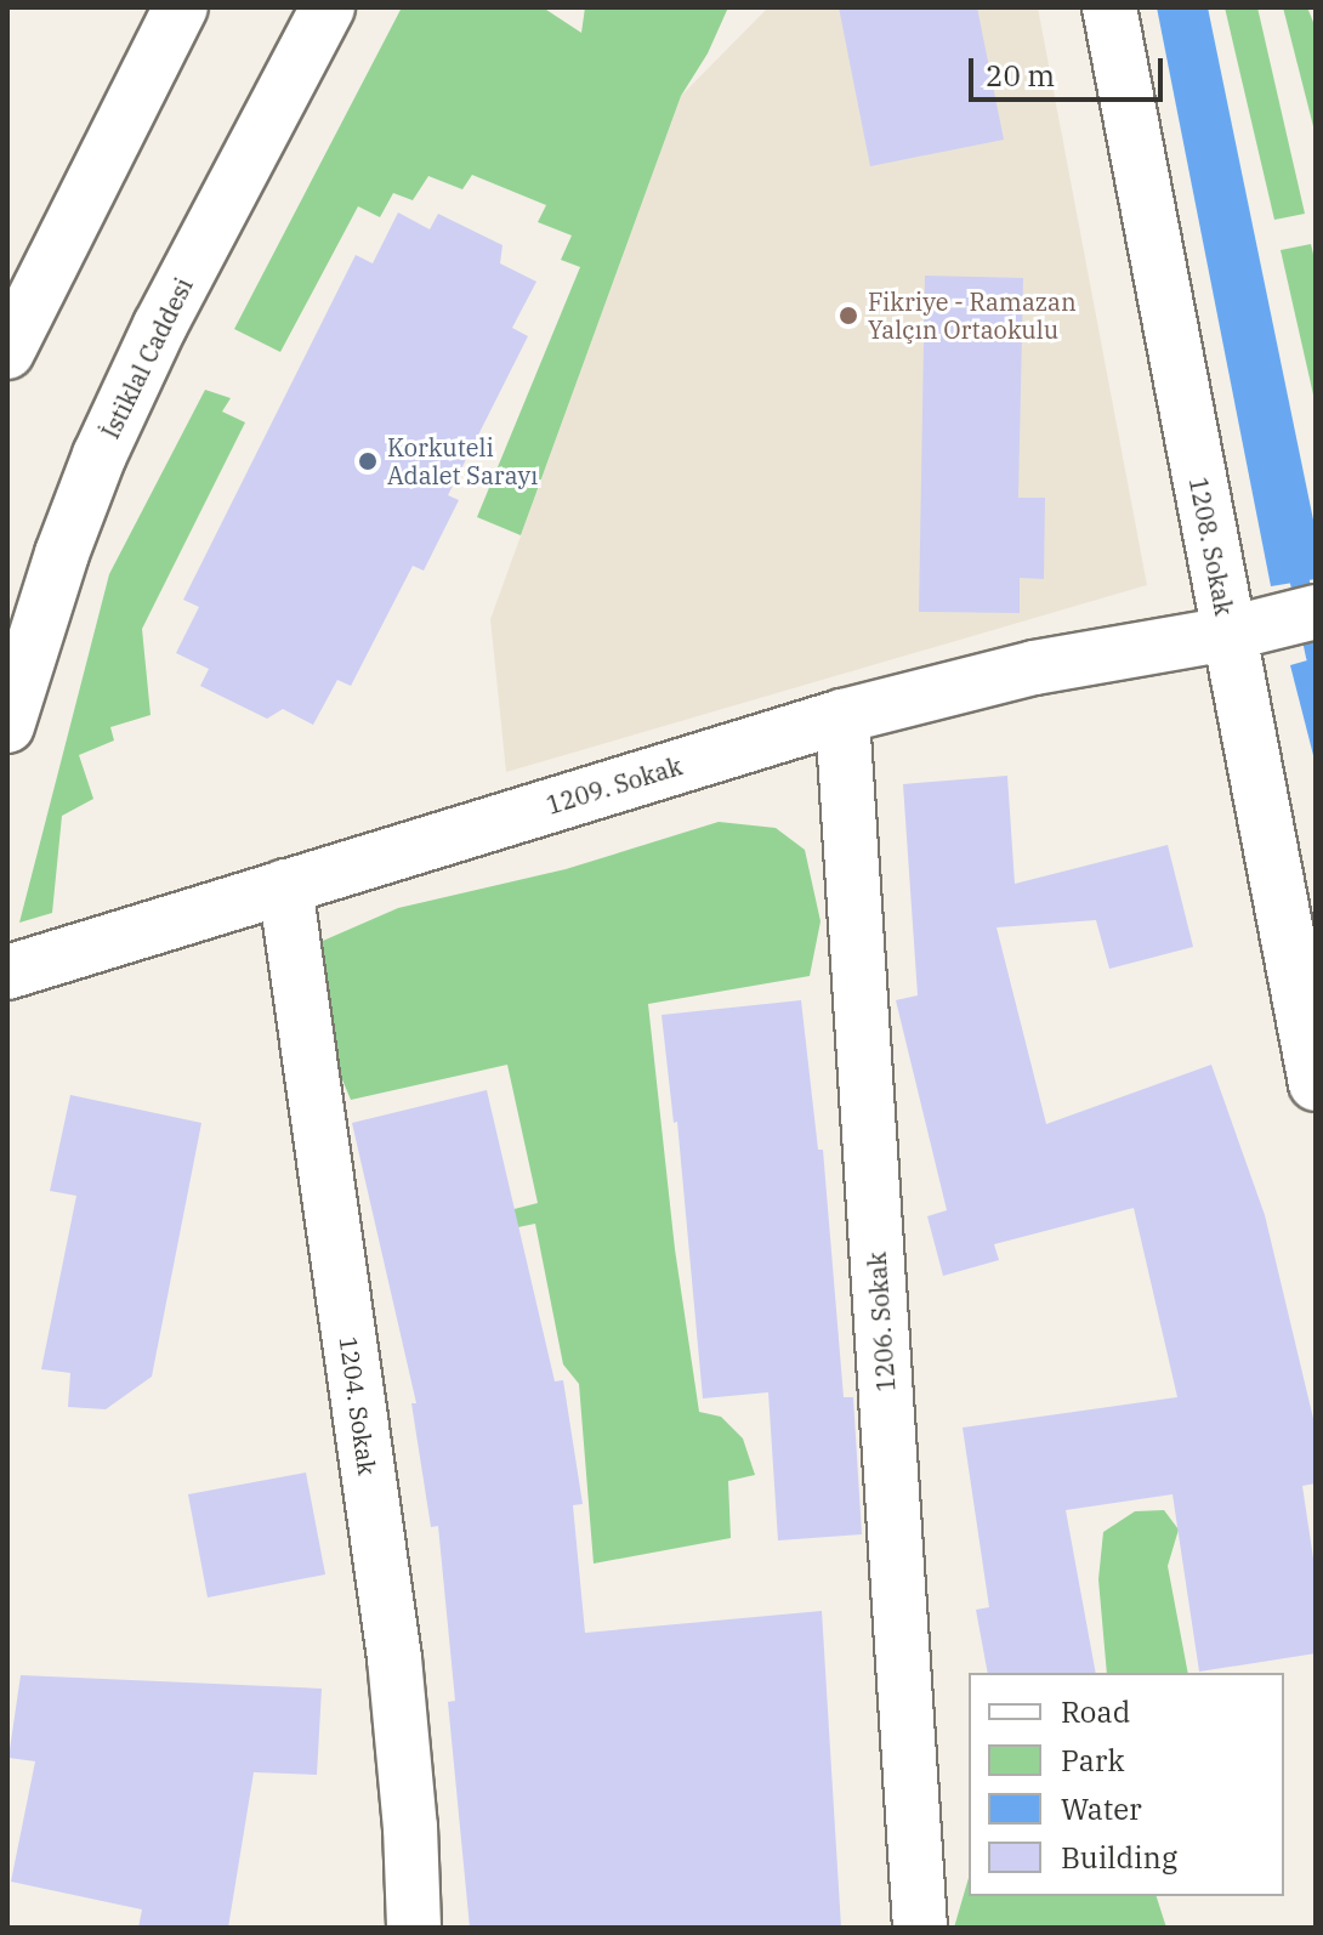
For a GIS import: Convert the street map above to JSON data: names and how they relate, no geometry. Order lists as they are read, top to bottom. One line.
{"streets":{"street":["İstiklal Caddesi","1208. Sokak","1209. Sokak","1206. Sokak","1204. Sokak"]},"crossings":[["1208. Sokak","1209. Sokak"],["1209. Sokak","1206. Sokak"],["1209. Sokak","1204. Sokak"]],"places":["Fikriye - Ramazan Yalçın Ortaokulu","Korkuteli Adalet Sarayı"],"legend":["Road","Park","Water","Building"],"scale_bar":"20 m"}
